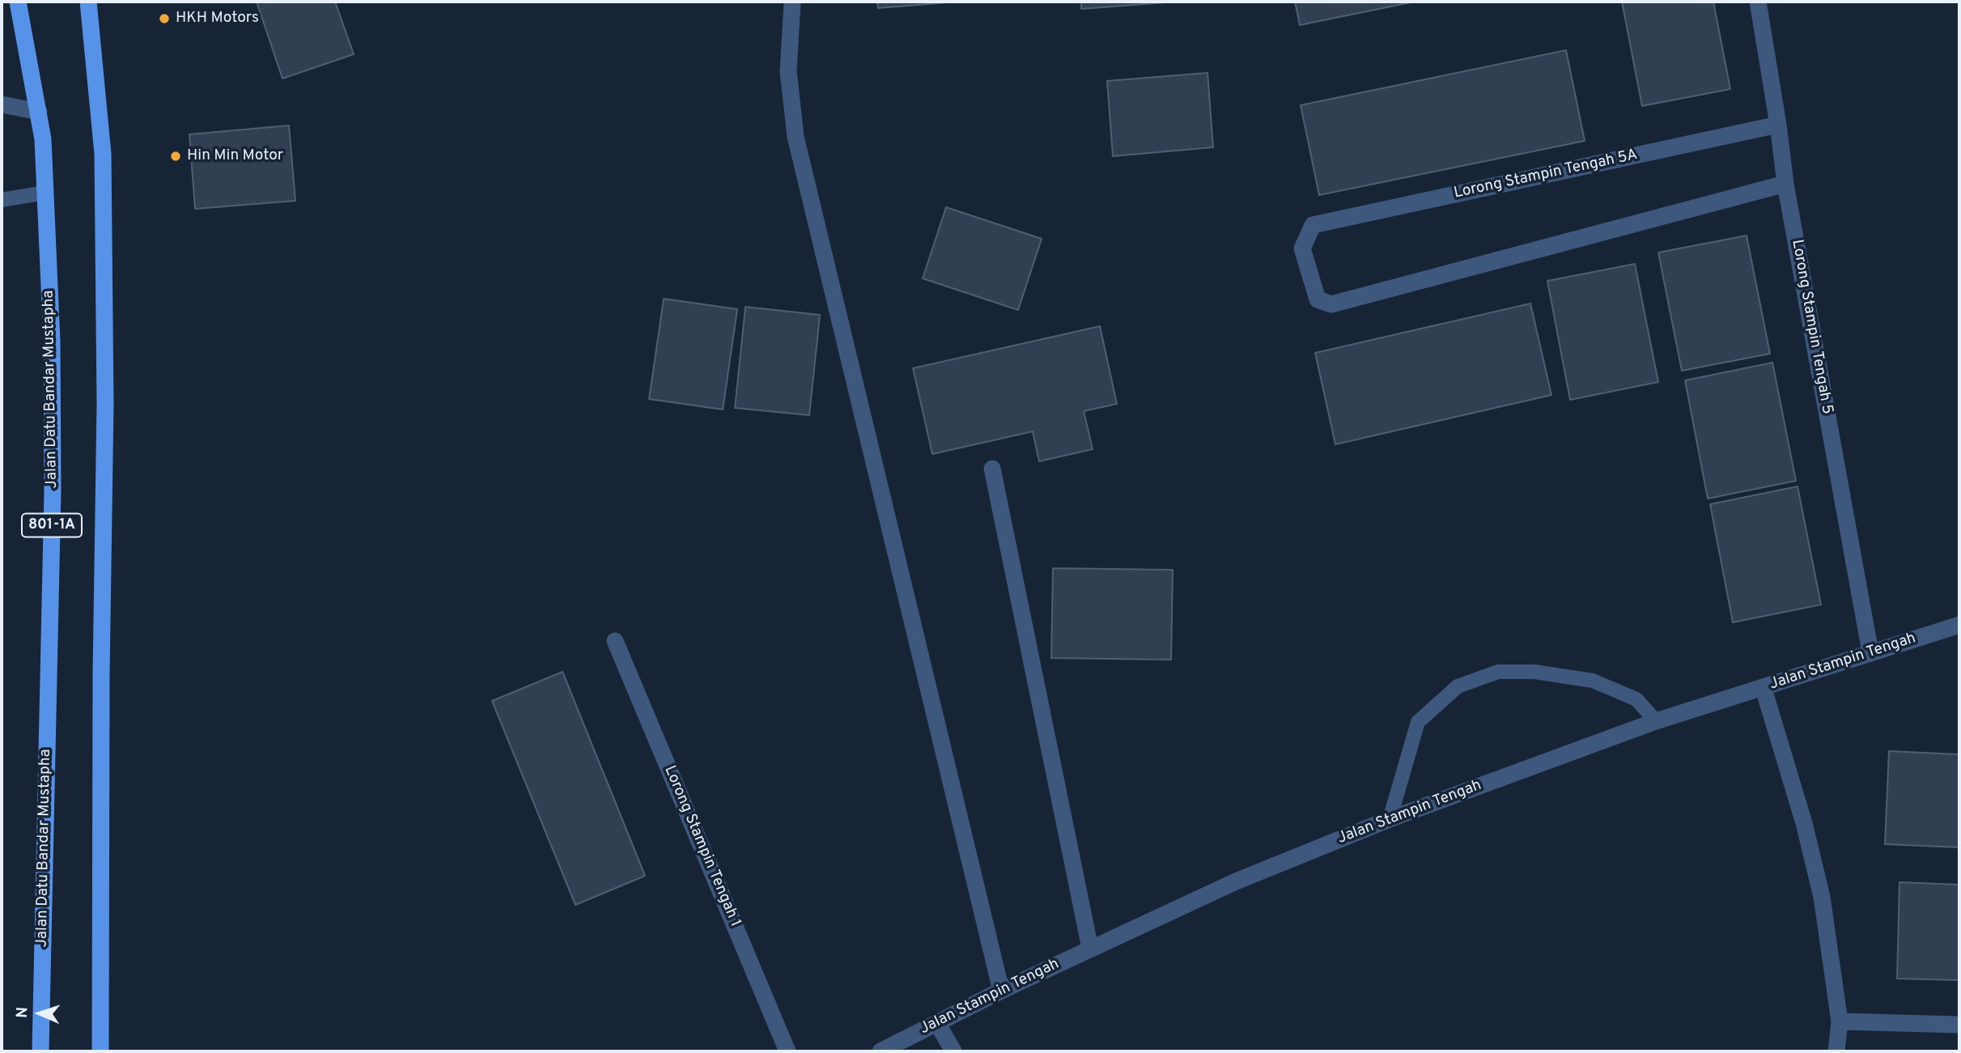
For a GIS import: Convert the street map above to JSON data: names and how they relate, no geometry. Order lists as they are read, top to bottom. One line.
{"streets":{"highway":["Jalan Datu Bandar Mustapha","801-1A"],"street":["Lorong Stampin Tengah 5A","Lorong Stampin Tengah 5","Jalan Stampin Tengah","Lorong Stampin Tengah 1"]},"crossings":[["Lorong Stampin Tengah 5A","Lorong Stampin Tengah 5"],["Lorong Stampin Tengah 5","Jalan Stampin Tengah"]],"places":["HKH Motors","Hin Min Motor"],"north":"left"}
